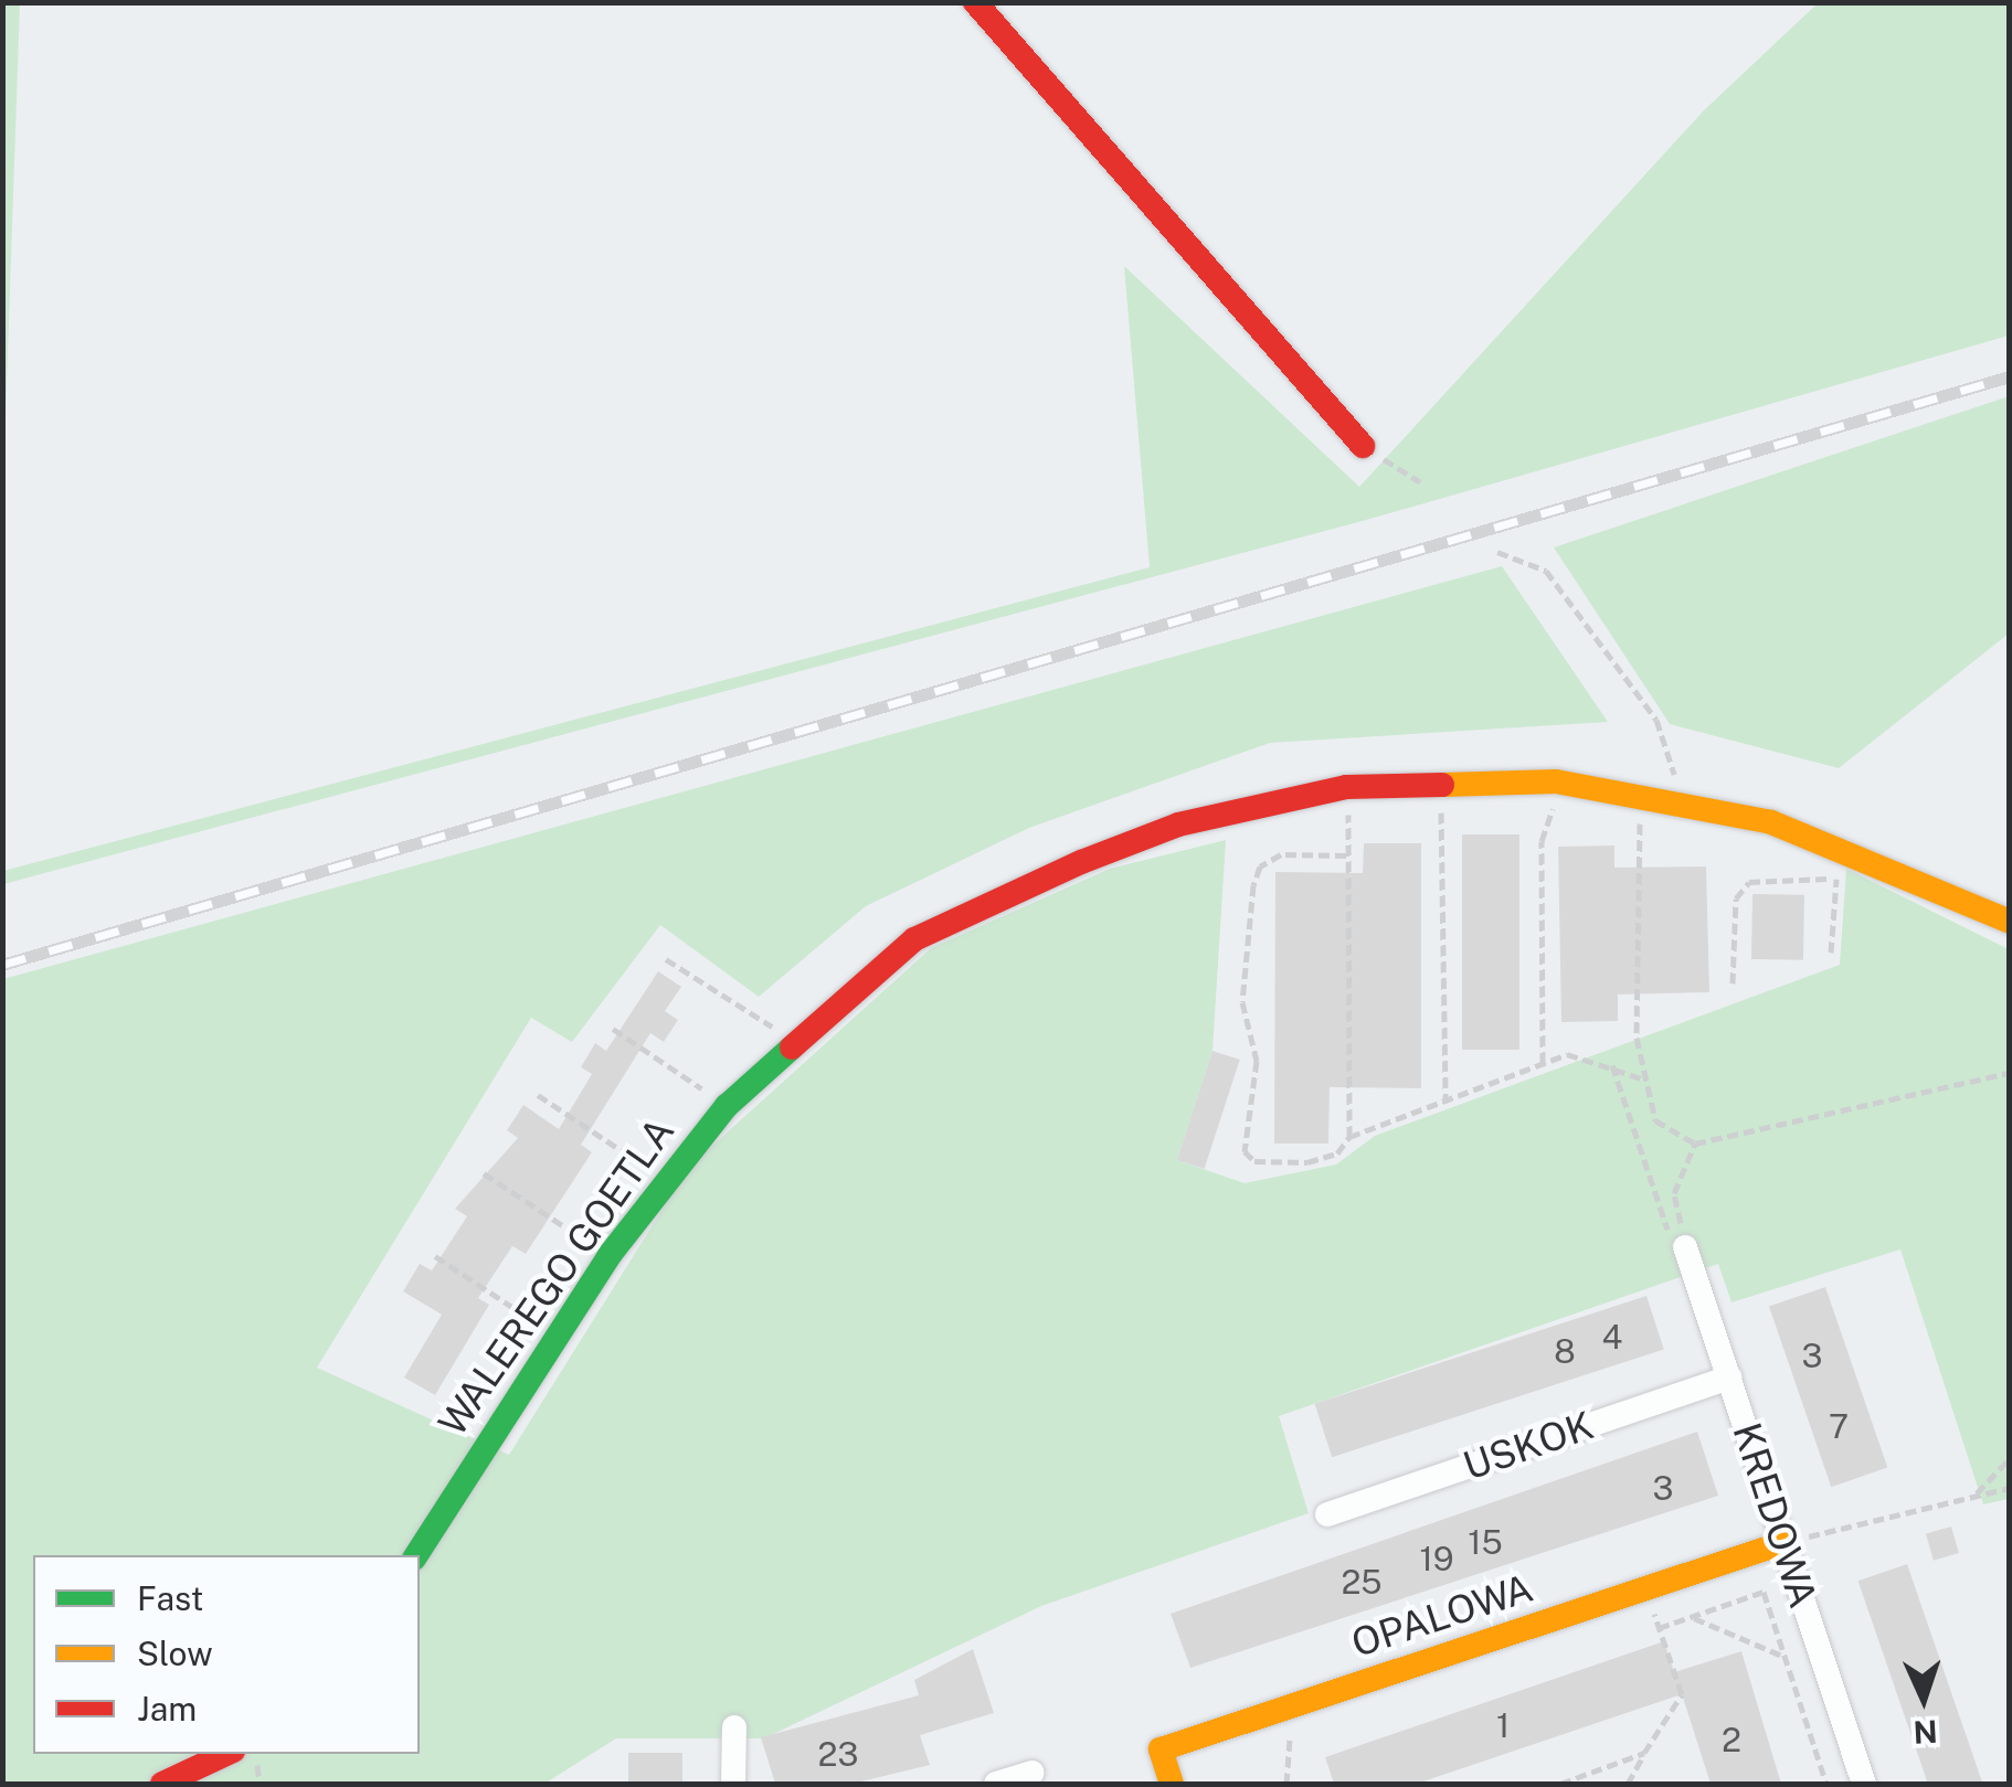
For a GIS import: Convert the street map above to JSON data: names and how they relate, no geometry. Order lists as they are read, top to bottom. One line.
{"streets":{"street":["WALEREGO GOETLA","USKOK","KREDOWA","OPALOWA"]},"crossings":[["USKOK","KREDOWA"],["KREDOWA","OPALOWA"]],"house_numbers":["4","8","3","7","3","15","19","25","1","2","23"],"legend":["Fast","Slow","Jam"],"north":"bottom"}
